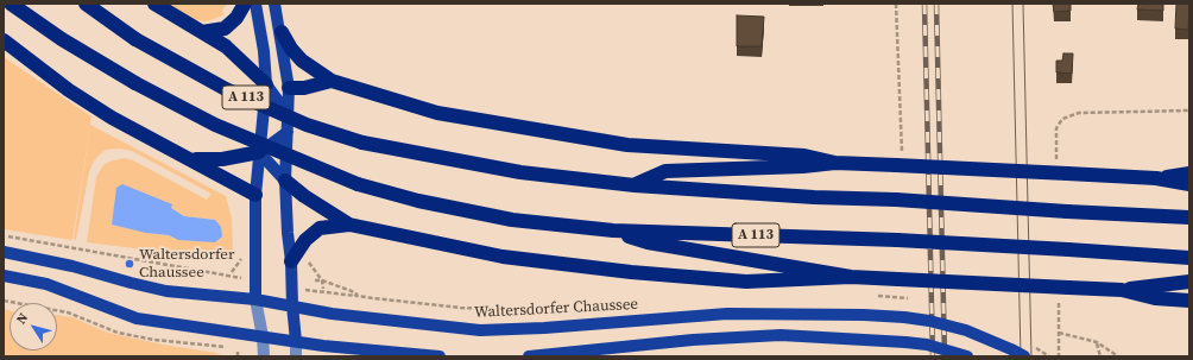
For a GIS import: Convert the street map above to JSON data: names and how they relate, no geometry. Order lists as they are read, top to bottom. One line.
{"streets":{"highway":["A 113"],"main road":["Waltersdorfer Chaussee"]},"places":["Waltersdorfer Chaussee"],"north":"top left"}
